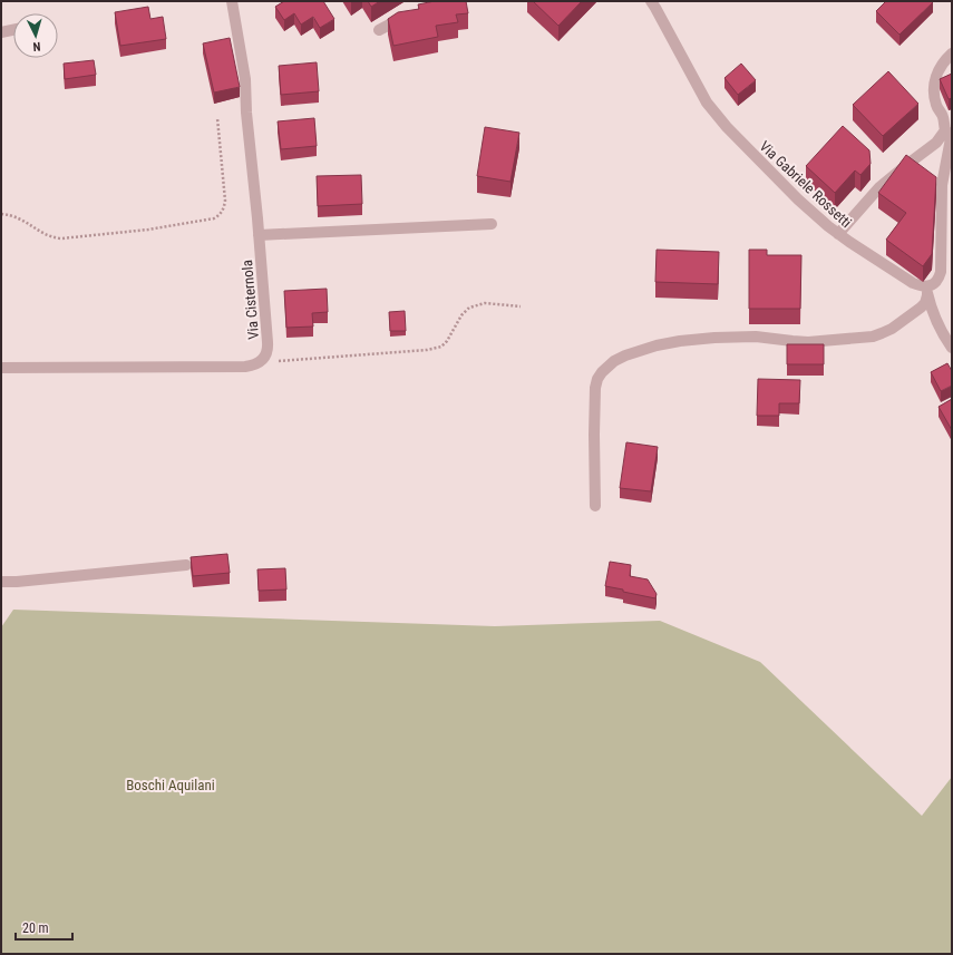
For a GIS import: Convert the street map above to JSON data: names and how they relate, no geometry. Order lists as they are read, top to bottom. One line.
{"streets":{"street":["Via Gabriele Rossetti","Via Cisternola"]},"parks":["Boschi Aquilani"],"scale_bar":"20 m","north":"bottom"}
